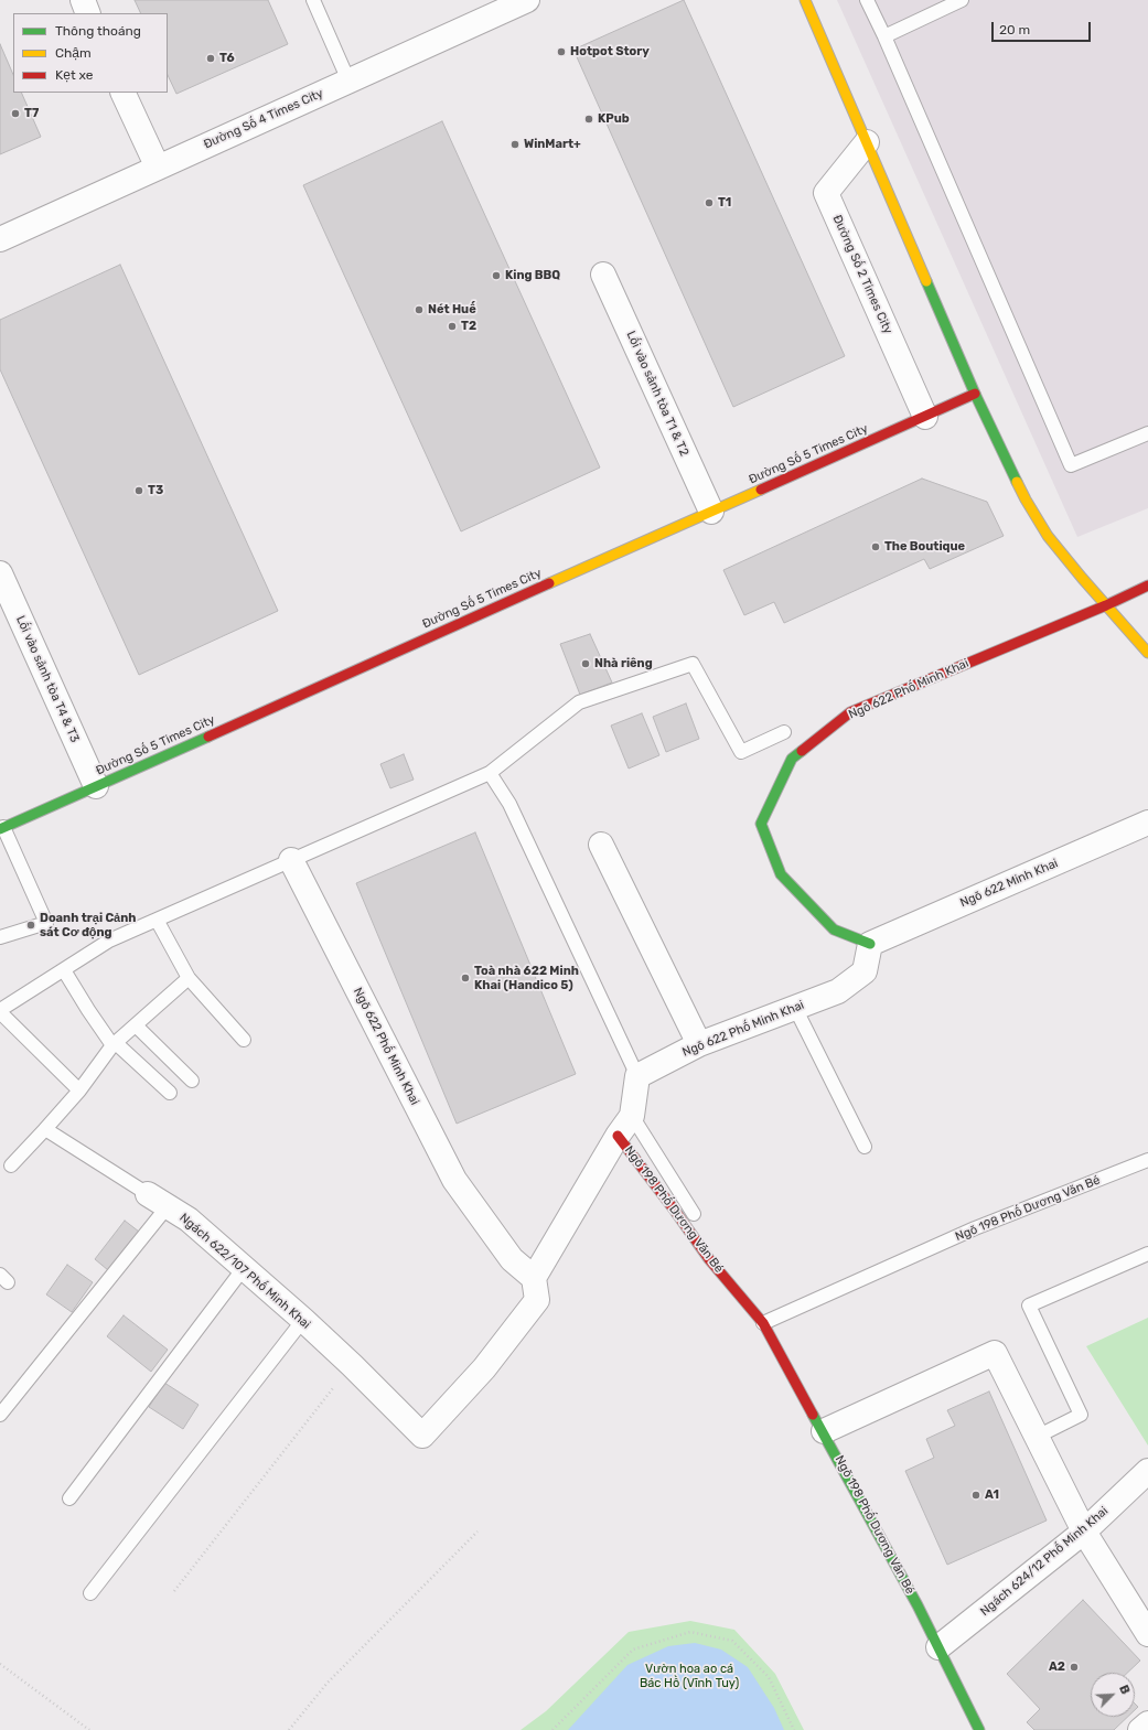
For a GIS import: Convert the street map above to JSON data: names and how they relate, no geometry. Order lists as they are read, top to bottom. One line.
{"streets":{"street":["Đường Số 4 Times City","Đường Số 2 Times City","Lối vào sảnh tòa T1 & T2","Đường Số 5 Times City","Lối vào sảnh tòa T4 & T3","Ngõ 622 Phố Minh Khai","Ngõ 622 Minh Khai","Ngõ 198 Phố Dương Văn Bé","Ngách 622/107 Phố Minh Khai","Ngách 624/12 Phố Minh Khai"]},"crossings":[["Đường Số 2 Times City","Đường Số 5 Times City"],["Lối vào sảnh tòa T1 & T2","Đường Số 5 Times City"],["Đường Số 5 Times City","Lối vào sảnh tòa T4 & T3"],["Ngõ 622 Phố Minh Khai","Ngõ 622 Minh Khai"],["Ngõ 622 Phố Minh Khai","Ngách 622/107 Phố Minh Khai"],["Ngõ 198 Phố Dương Văn Bé","Ngách 624/12 Phố Minh Khai"]],"parks":["Vườn hoa ao cá Bác Hồ (Vĩnh Tuy)"],"places":["Hotpot Story","T6","T7","KPub","WinMart+","T1","King BBQ","Nét Huế","T2","T3","The Boutique","Nhà riêng","Doanh trại Cảnh sát Cơ động","Toà nhà 622 Minh Khai (Handico 5)","A1","A2"],"legend":["Thông thoáng","Chậm","Kẹt xe"],"scale_bar":"20 m","north":"top right"}
